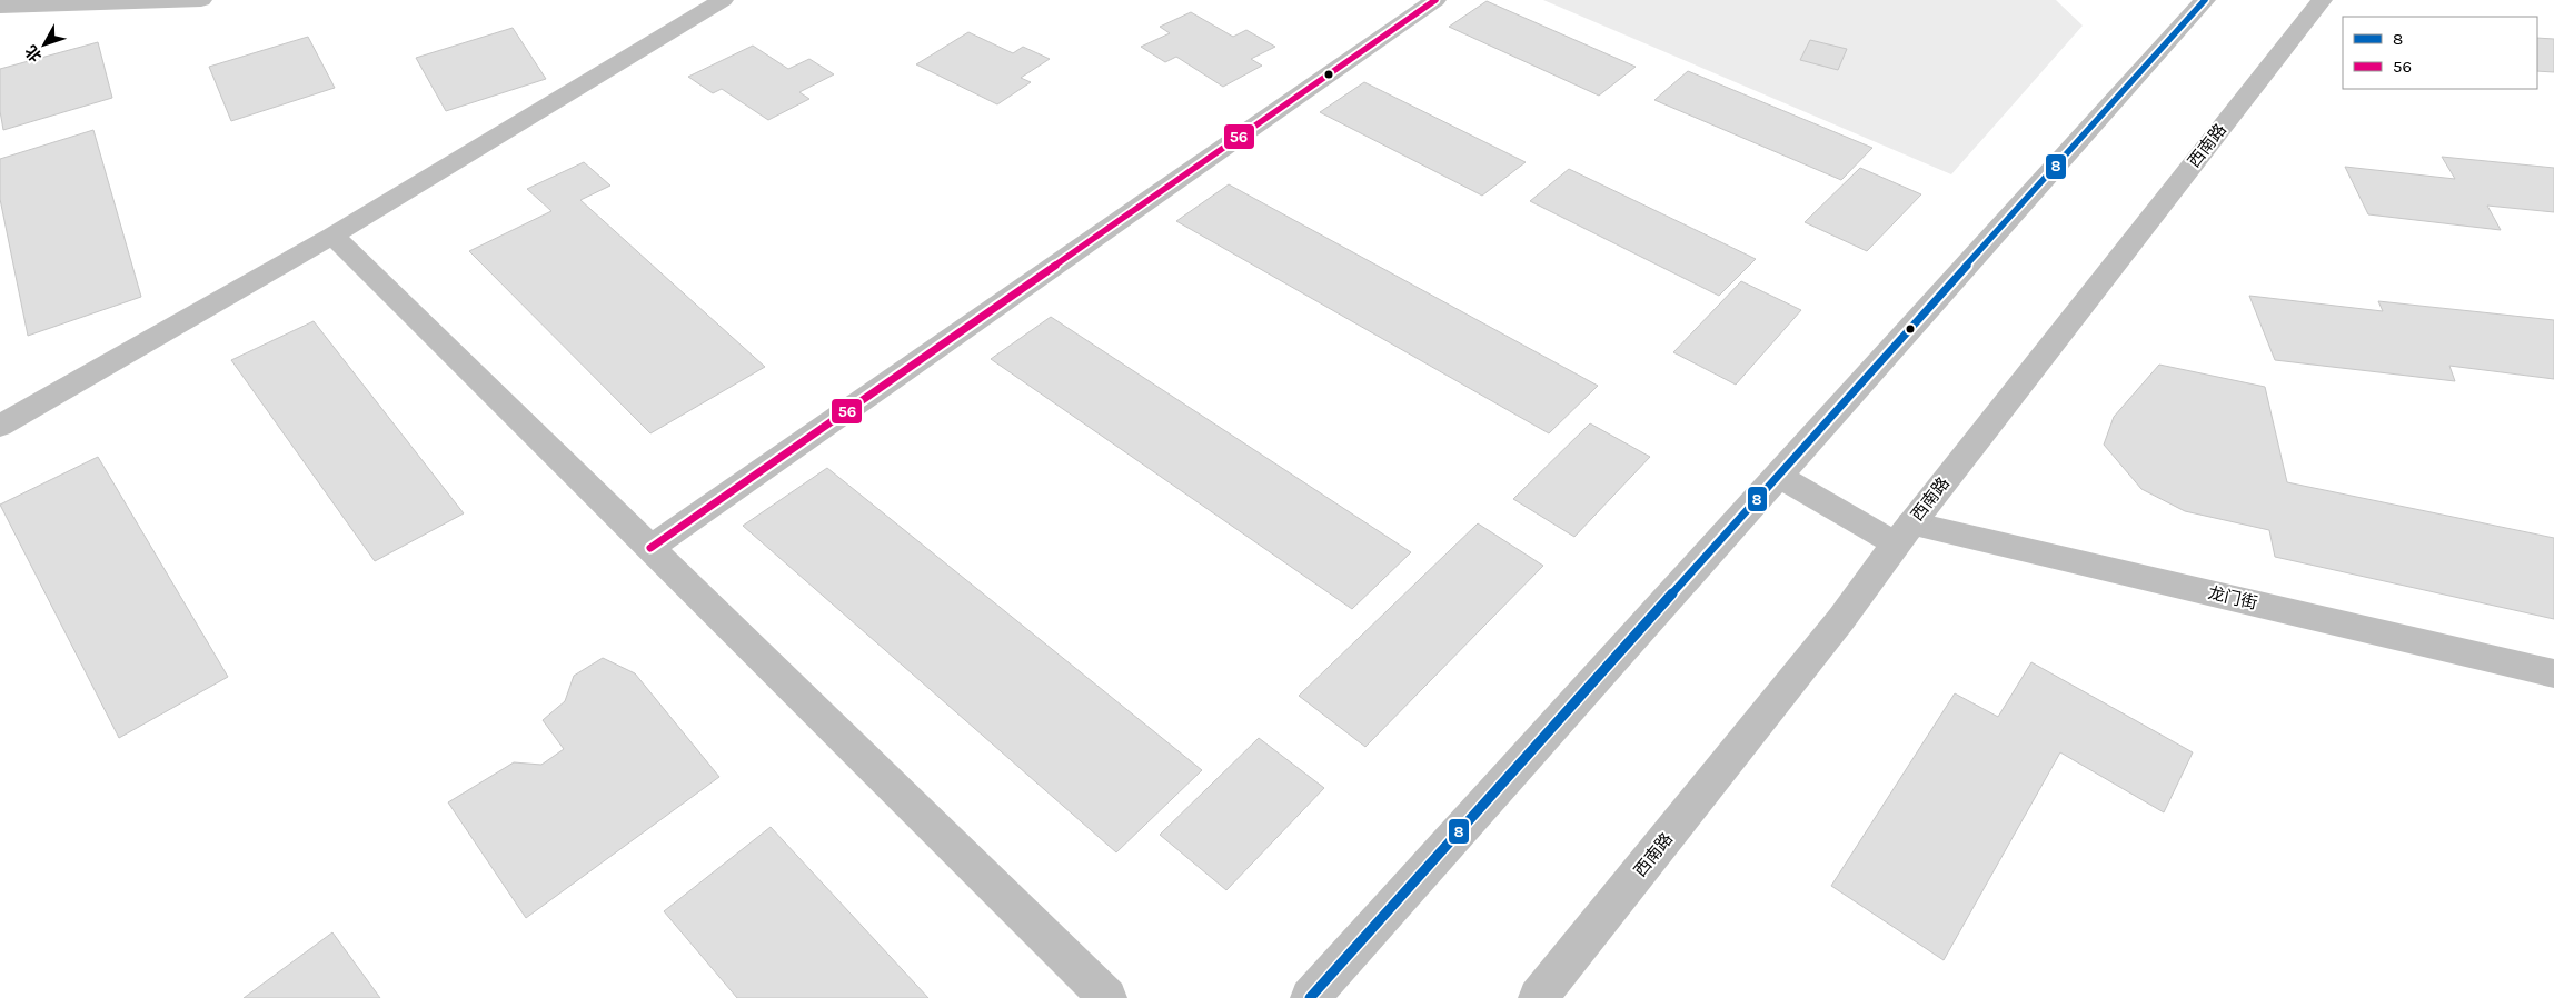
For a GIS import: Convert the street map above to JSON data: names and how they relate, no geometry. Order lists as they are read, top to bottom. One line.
{"streets":{"street":["西南路","龙门街"]},"crossings":[["西南路","龙门街"]],"lines":["transit line 8","transit line 56"],"legend":["8","56"],"north":"bottom left"}
